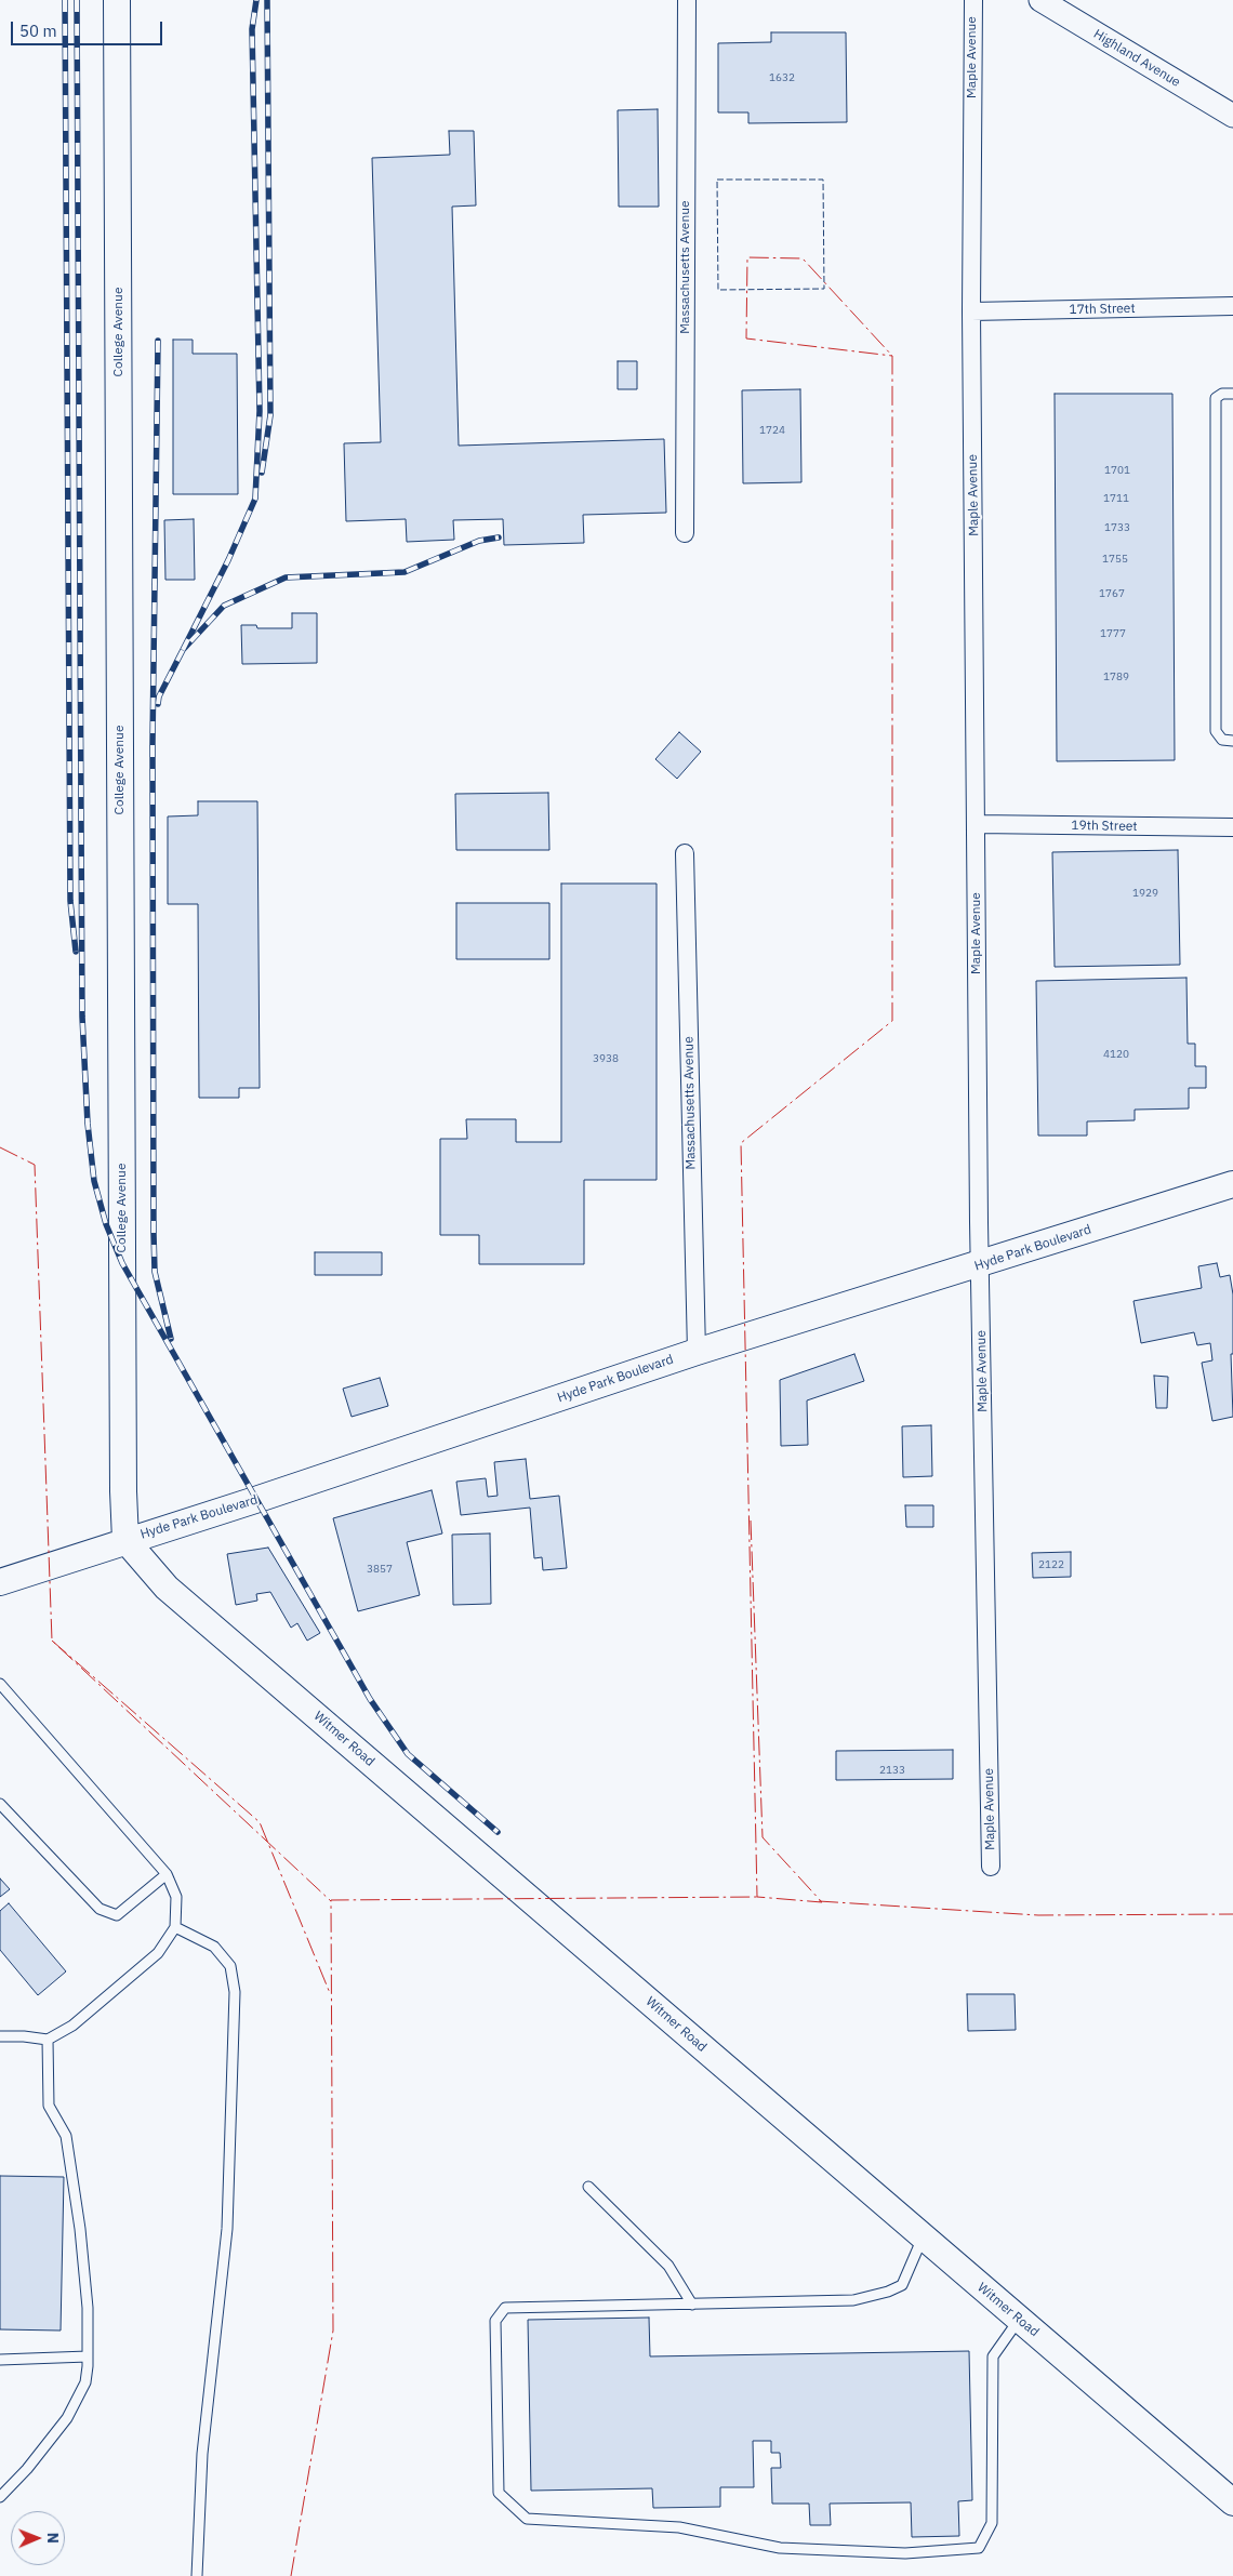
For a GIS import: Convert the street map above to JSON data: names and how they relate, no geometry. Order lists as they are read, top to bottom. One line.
{"streets":{"main road":["College Avenue","Hyde Park Boulevard","Witmer Road"],"street":["Maple Avenue","Highland Avenue","Massachusetts Avenue","17th Street","19th Street"]},"crossings":[["Maple Avenue","17th Street"],["Maple Avenue","19th Street"],["Maple Avenue","Hyde Park Boulevard"],["Massachusetts Avenue","Hyde Park Boulevard"],["College Avenue","Hyde Park Boulevard"],["College Avenue","Witmer Road"],["Hyde Park Boulevard","Witmer Road"]],"house_numbers":["1632","1724","1701","1711","1733","1755","1767","1777","1789","1929","4120","3938","2122","3857","2133"],"scale_bar":"50 m","north":"right"}
